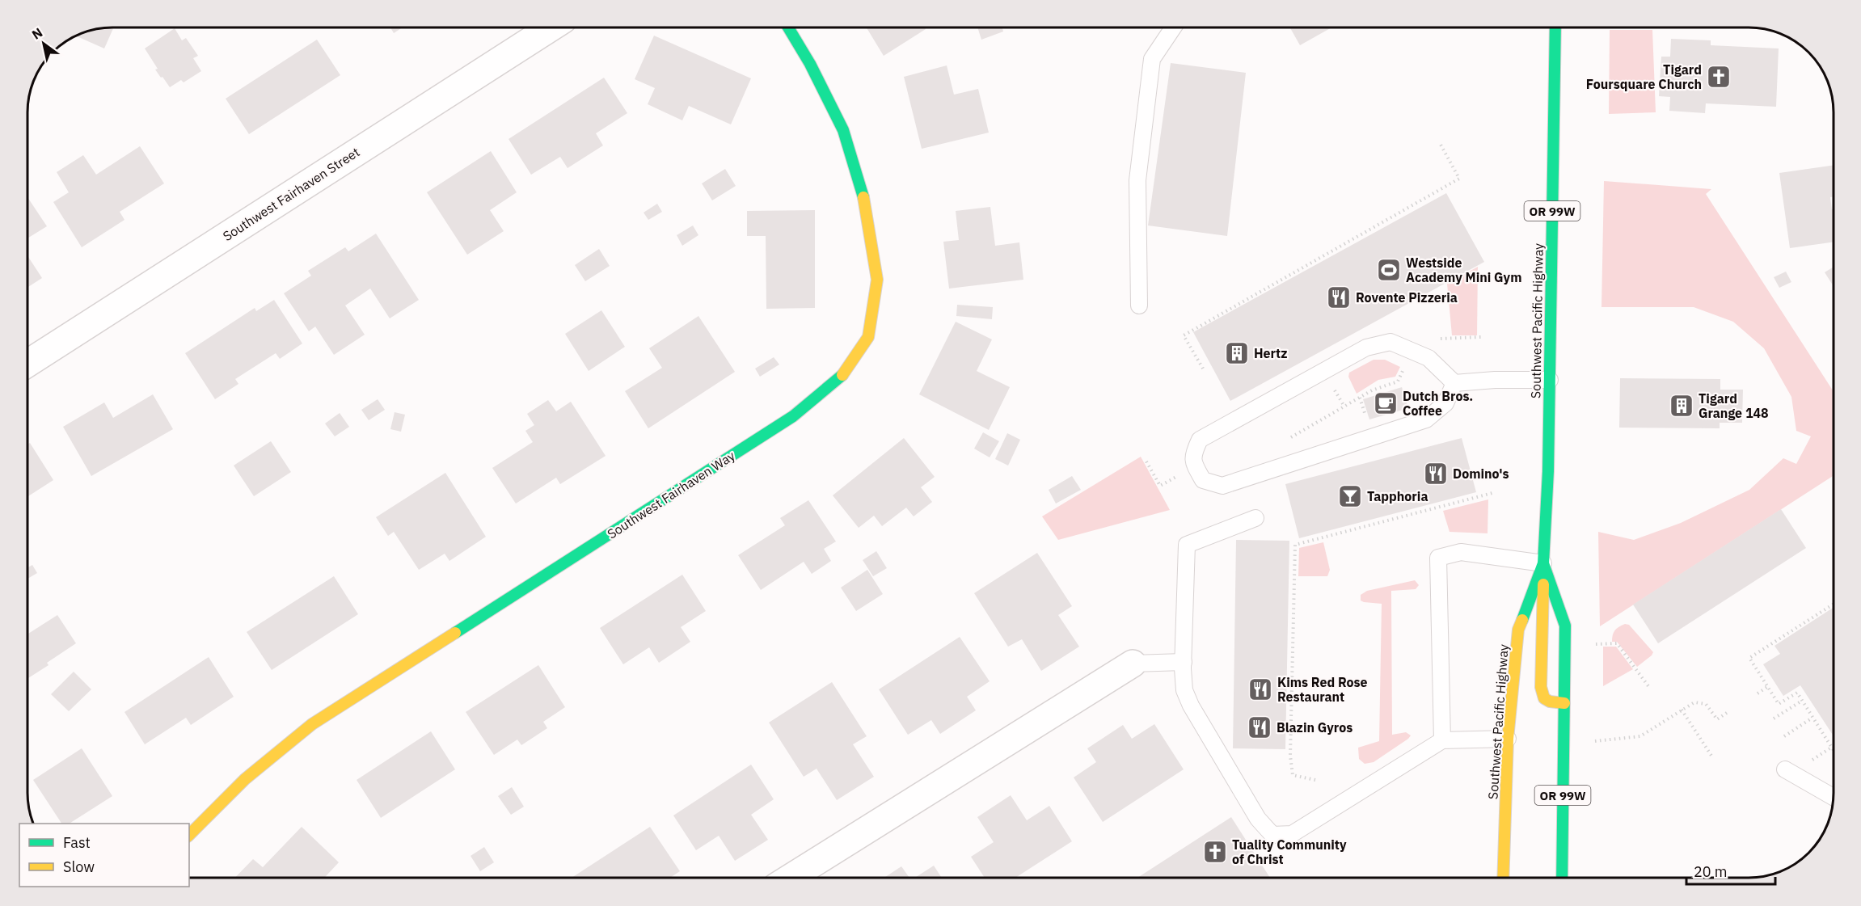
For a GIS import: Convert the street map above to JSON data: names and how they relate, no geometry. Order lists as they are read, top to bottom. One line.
{"streets":{"main road":["OR 99W","Southwest Pacific Highway","Southwest Fairhaven Way"],"street":["Southwest Fairhaven Street"]},"places":{"church":["Tigard Foursquare Church","Tuality Community of Christ"],"sports":["Westside Academy Mini Gym"],"restaurant":["Rovente Pizzeria","Domino's","Kims Red Rose Restaurant","Blazin Gyros"],"building":["Hertz","Tigard Grange 148"],"cafe":["Dutch Bros. Coffee"],"bar":["Tapphoria"]},"legend":["Fast","Slow"],"scale_bar":"20 m","north":"top left"}
